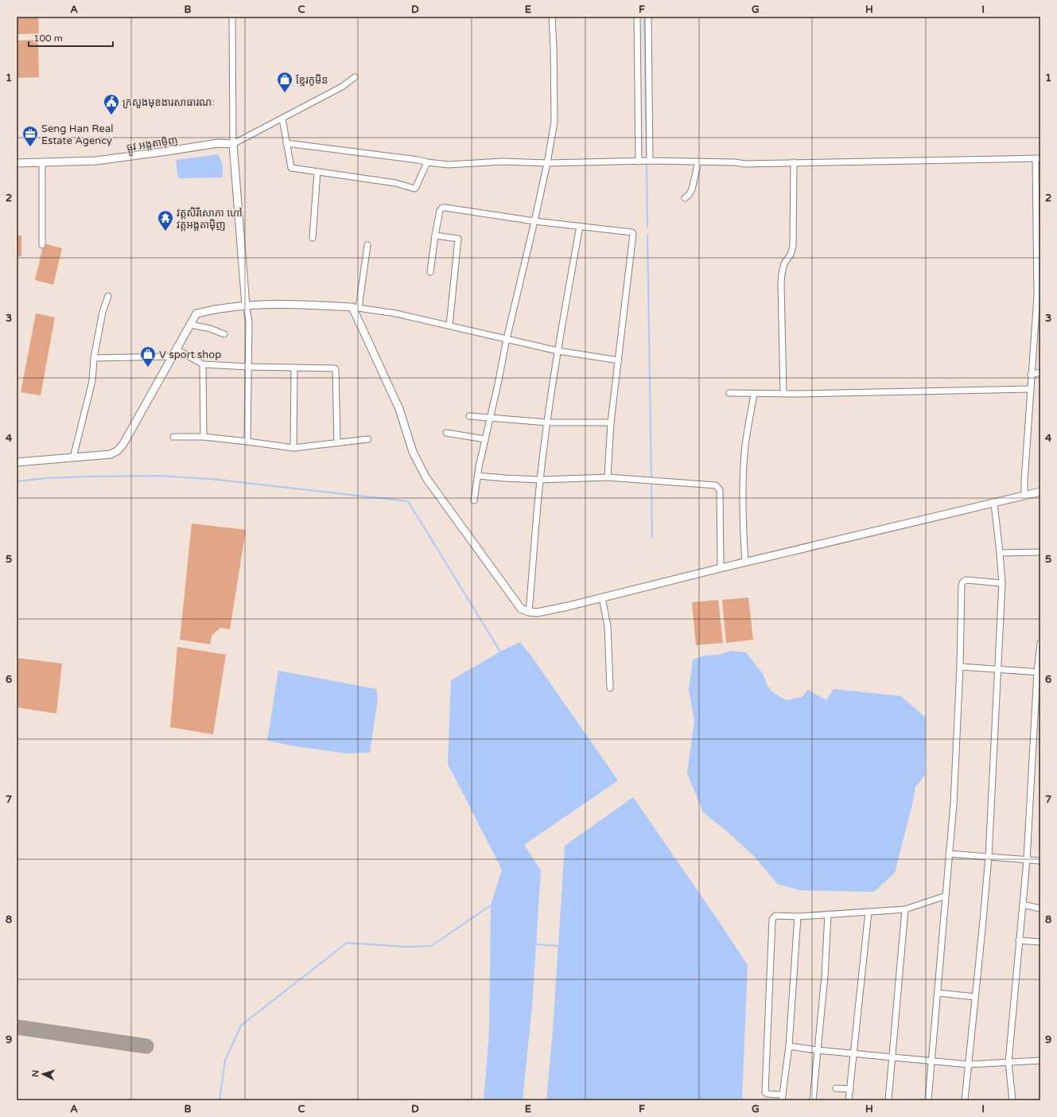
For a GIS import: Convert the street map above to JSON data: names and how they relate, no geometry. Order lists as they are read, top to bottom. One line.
{"streets":{"street":["ផ្លូវ អង្តតាម៉ិញ"]},"places":{"shop":["ខ្មែរកូមីន","V sport shop"],"public building":["ក្រសួងមុខងារសាធារណៈ"],"office":["Seng Han Real Estate Agency"],"temple":["វត្តសិរីសោភា ហៅ វត្តអង្តតាម៉ិញ"]},"scale_bar":"100 m","north":"left","grid":{"columns":["A","B","C","D","E","F","G","H","I"],"rows":["1","2","3","4","5","6","7","8","9"]}}
